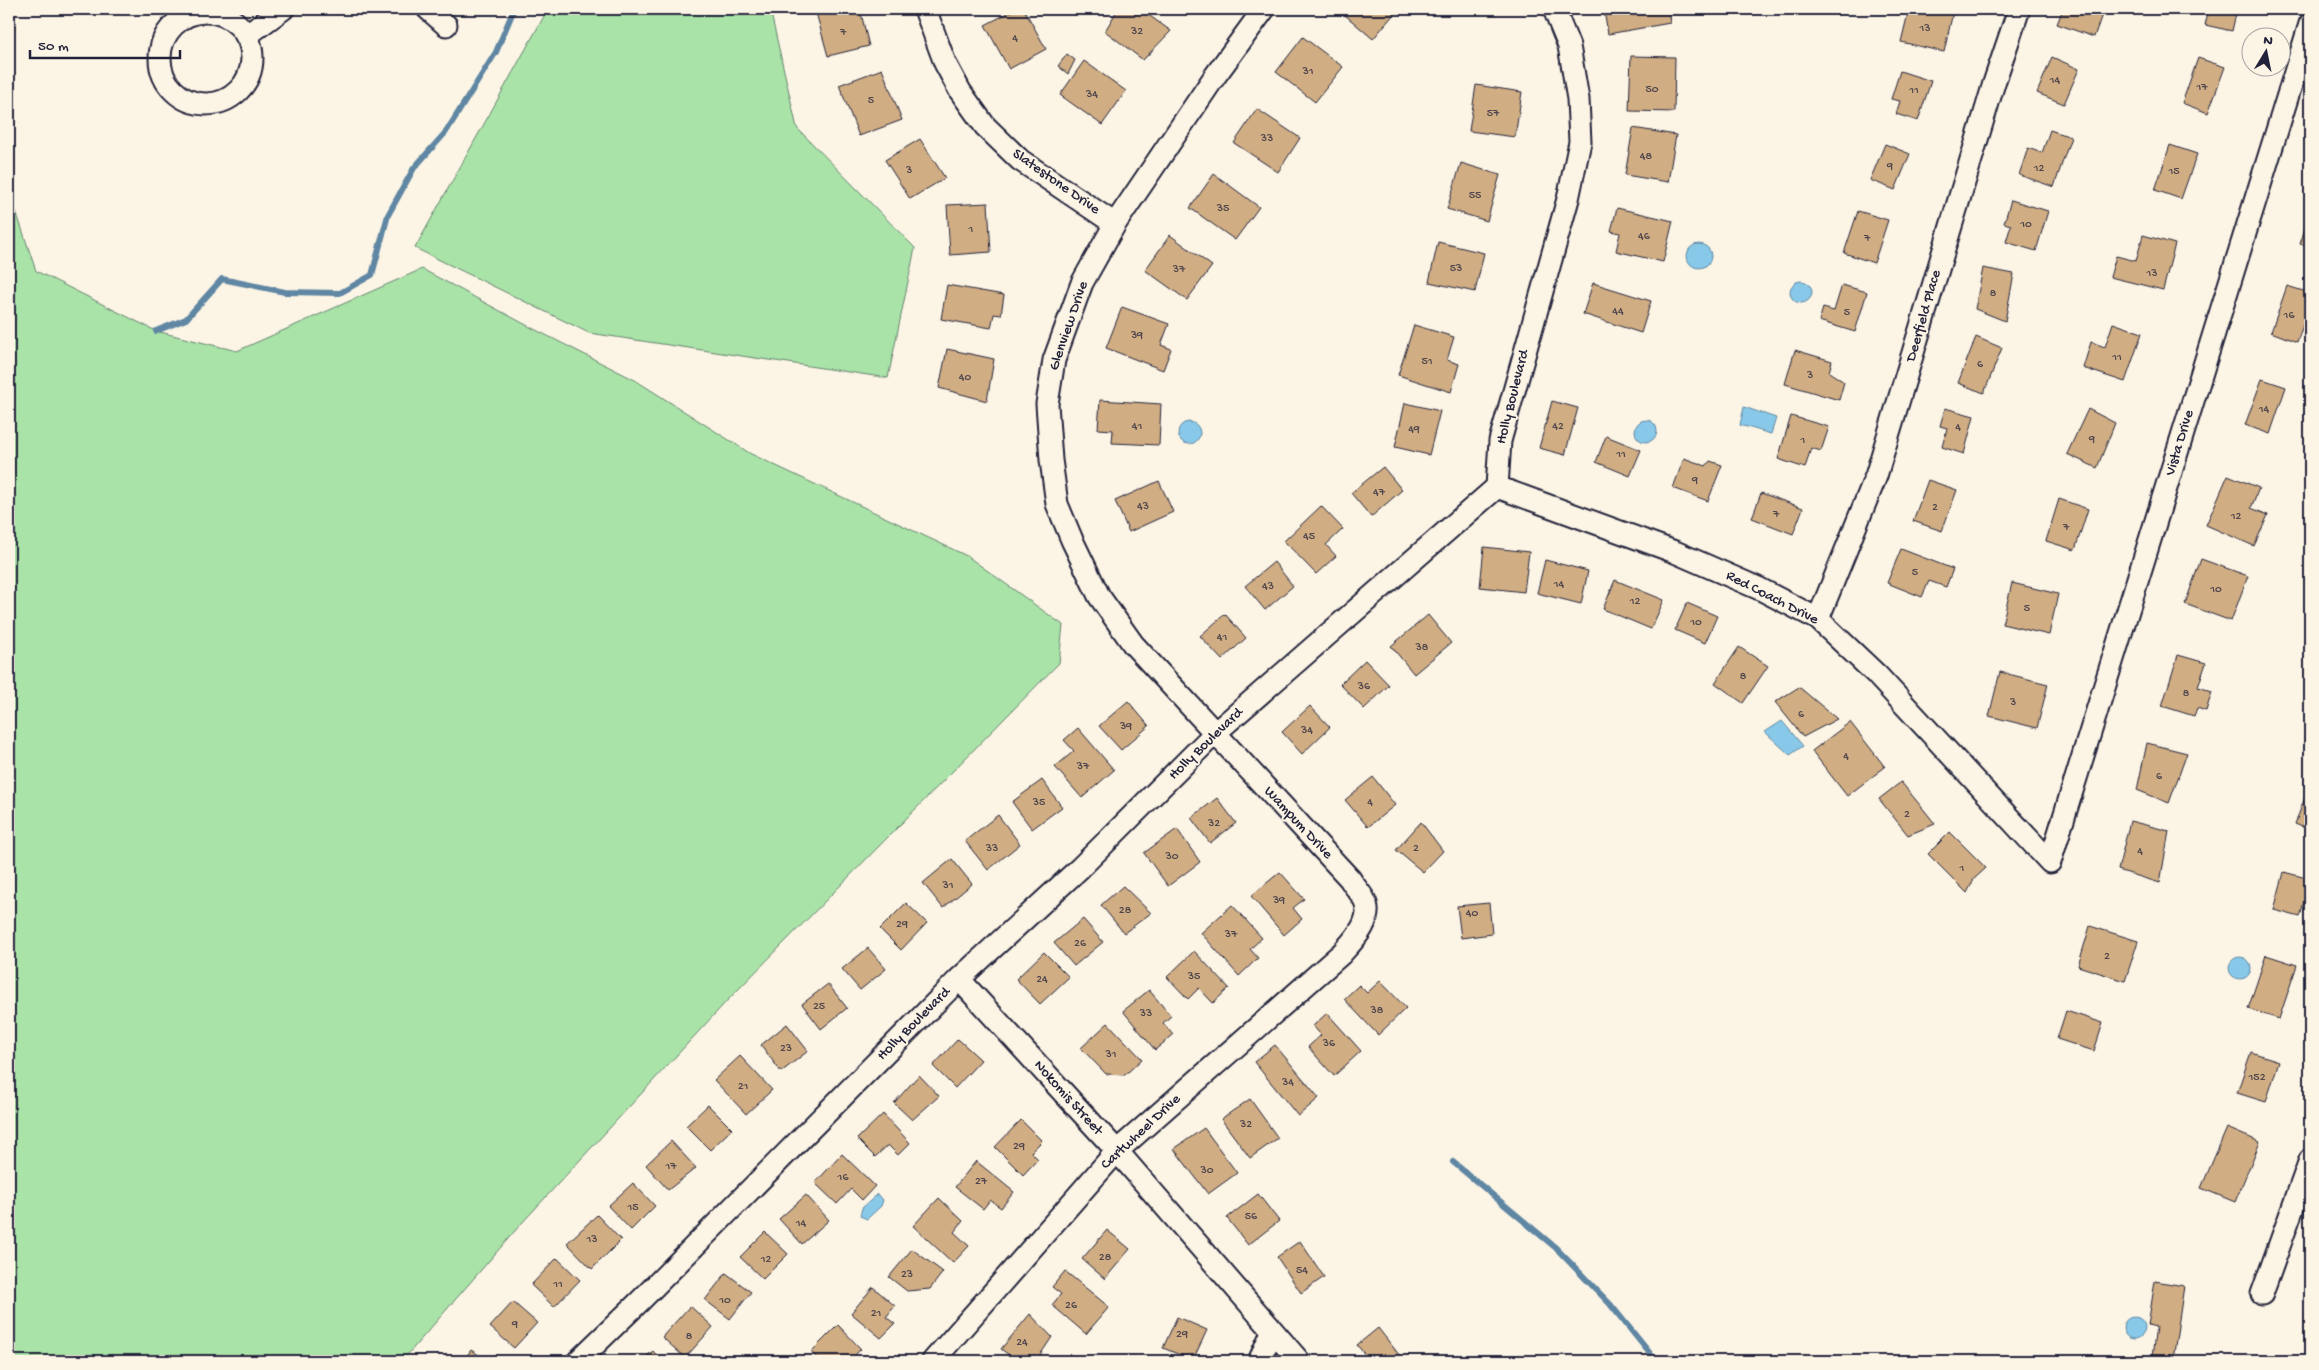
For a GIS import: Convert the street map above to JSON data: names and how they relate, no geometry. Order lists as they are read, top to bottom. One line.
{"streets":{"street":["Slatestone Drive","Deerfield Place","Glenview Drive","Holly Boulevard","Vista Drive","Red Coach Drive","Wampum Drive","Nokomis Street","Cartwheel Drive"]},"crossings":[["Slatestone Drive","Glenview Drive"],["Deerfield Place","Red Coach Drive"],["Glenview Drive","Holly Boulevard"],["Glenview Drive","Wampum Drive"],["Holly Boulevard","Red Coach Drive"],["Holly Boulevard","Wampum Drive"],["Holly Boulevard","Nokomis Street"],["Vista Drive","Red Coach Drive"],["Wampum Drive","Cartwheel Drive"],["Nokomis Street","Cartwheel Drive"]],"house_numbers":["13","32","7","4","31","14","17","50","11","34","5","57","33","48","9","12","3","15","55","35","10","1","46","7","53","37","13","8","44","5","16","39","11","51","6","3","40","14","41","42","4","49","9","1","11","9","47","43","2","7","12","7","45","5","14","43","10","12","5","10","41","38","8","36","8","3","6","39","34","4","37","6","35","4","2","32","33","2","4","30","1","31","39","28","40","29","37","26","2","35","24","25","38","33","36","23","31","152","34","21","32","29","17","30","16","27","15","56","14","13","28","12","54","23","11","10","26","21","9","29","8","24"],"scale_bar":"50 m","north":"top"}
